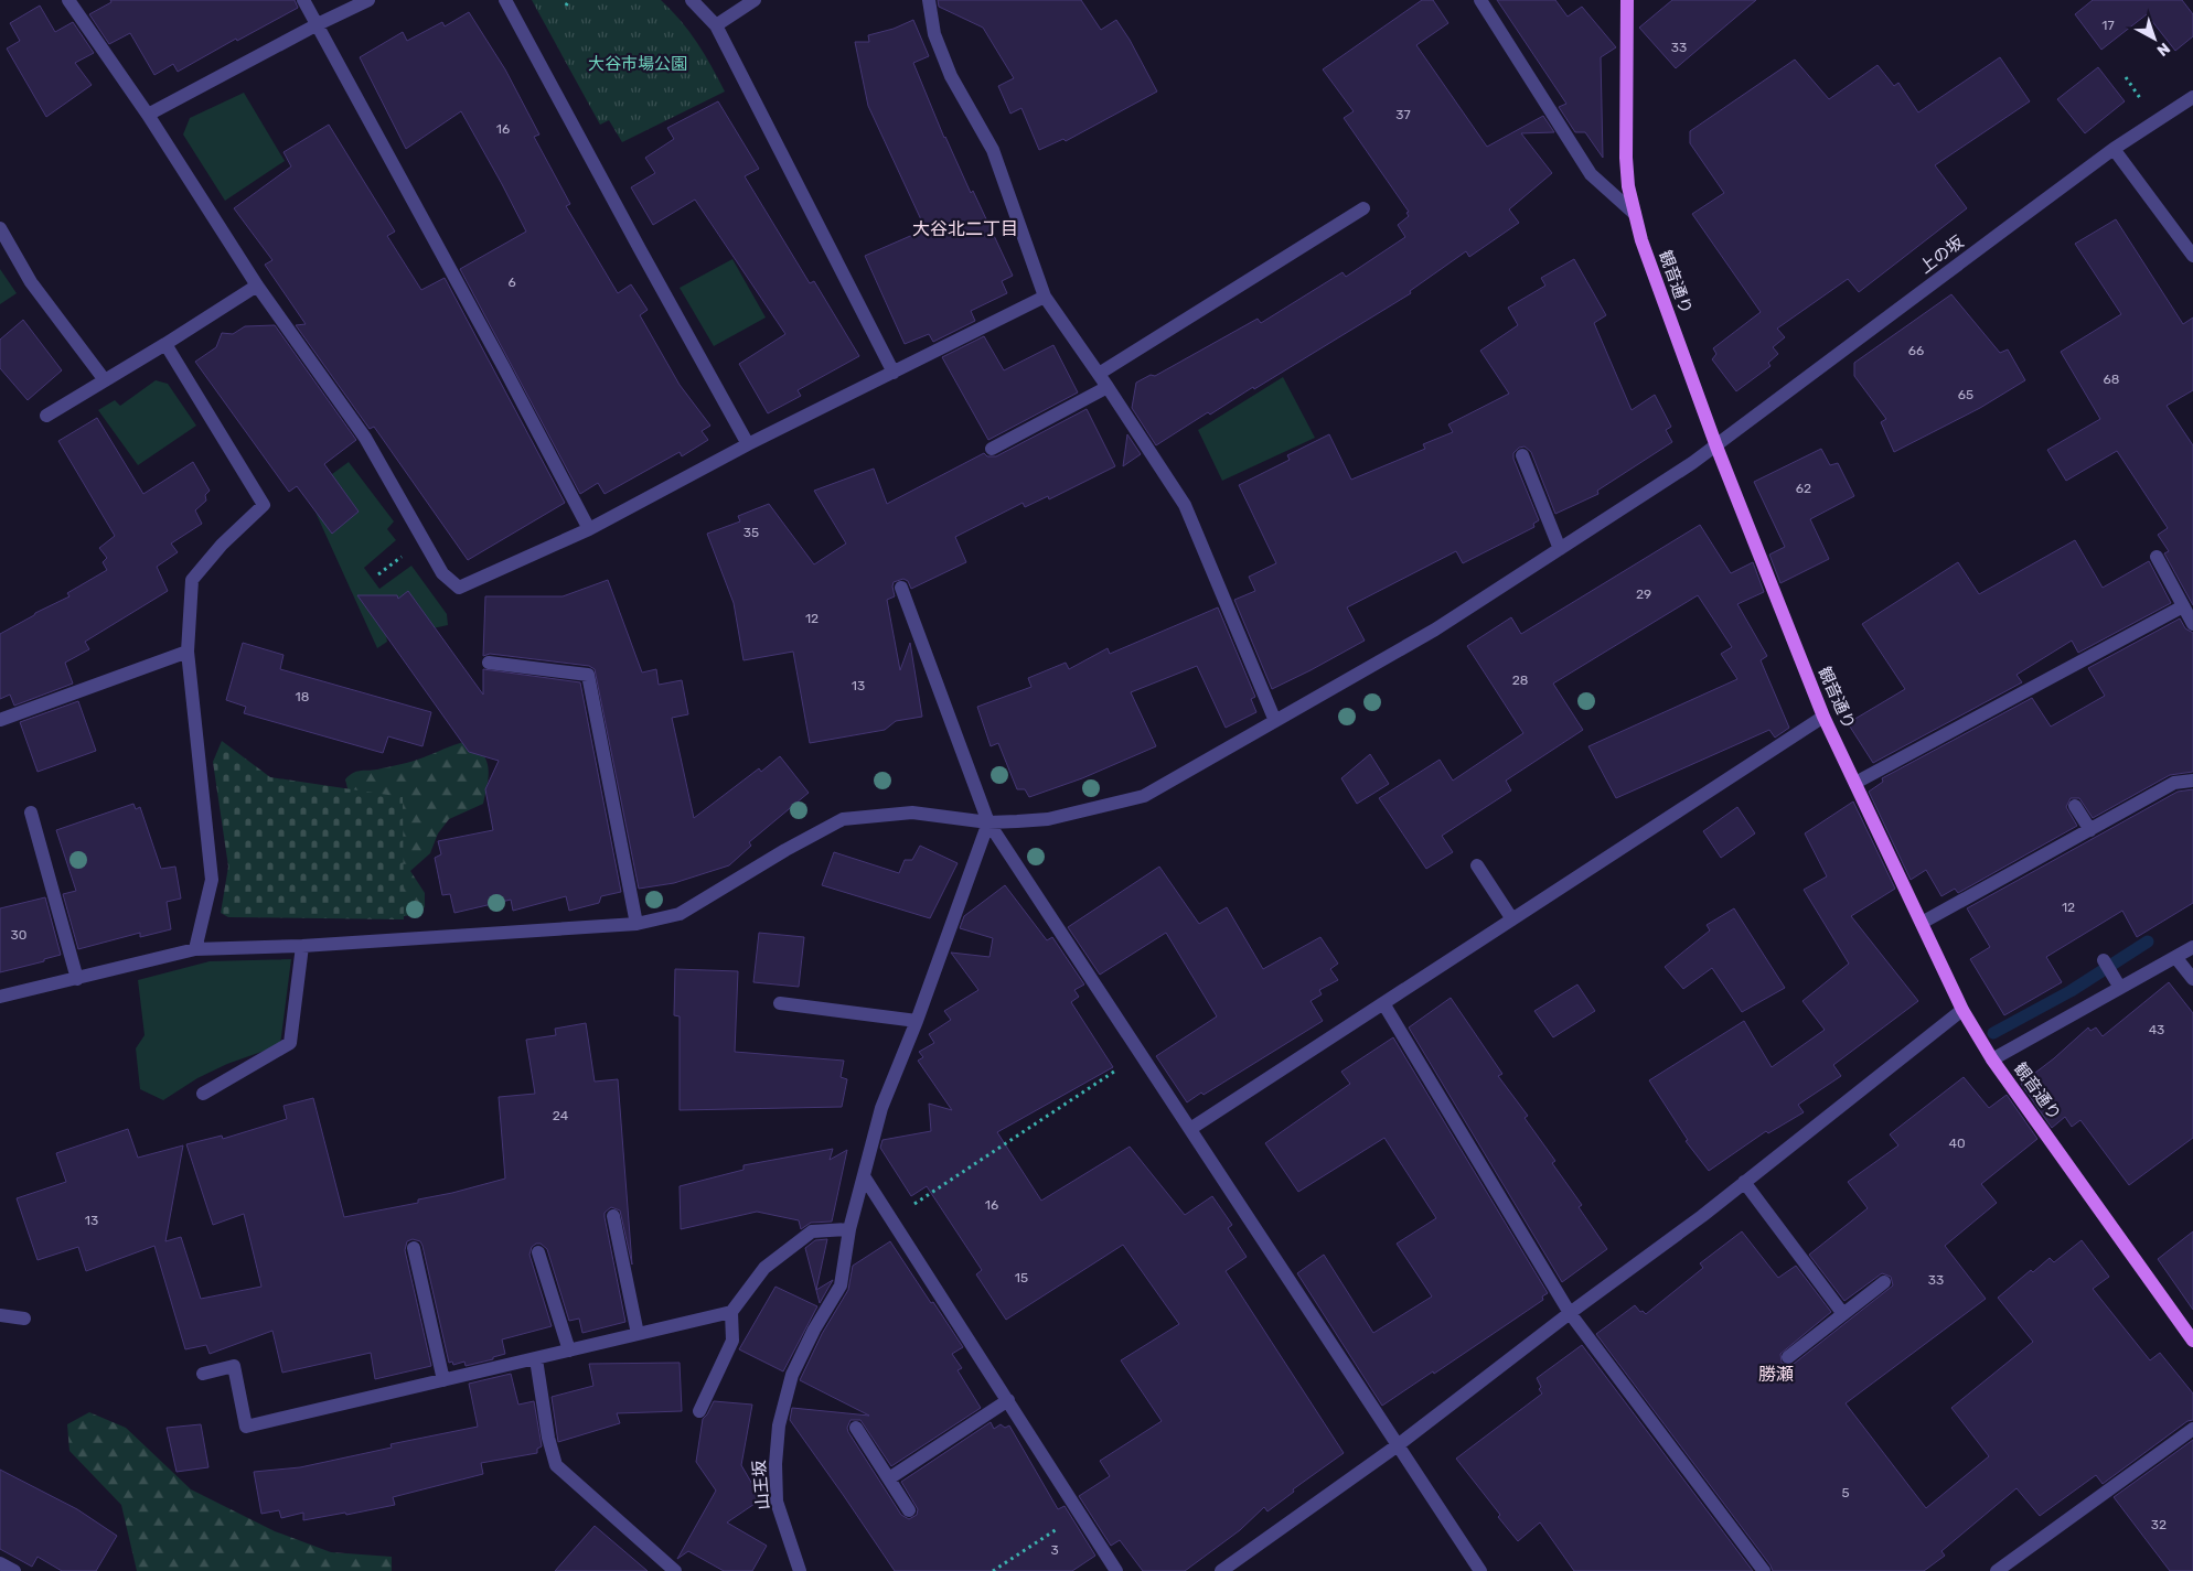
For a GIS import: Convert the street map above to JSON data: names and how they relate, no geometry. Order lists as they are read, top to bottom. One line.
{"streets":{"main road":["観音通り"],"street":["上の坂","山王坂"]},"crossings":[["上の坂","観音通り"],["上の坂","山王坂"]],"districts":["大谷北二丁目","勝瀬"],"parks":["大谷市場公園"],"house_numbers":["17","33","37","16","6","66","68","65","62","35","29","12","28","13","18","12","30","43","24","40","16","13","15","33","5","32","3"],"north":"bottom right"}
